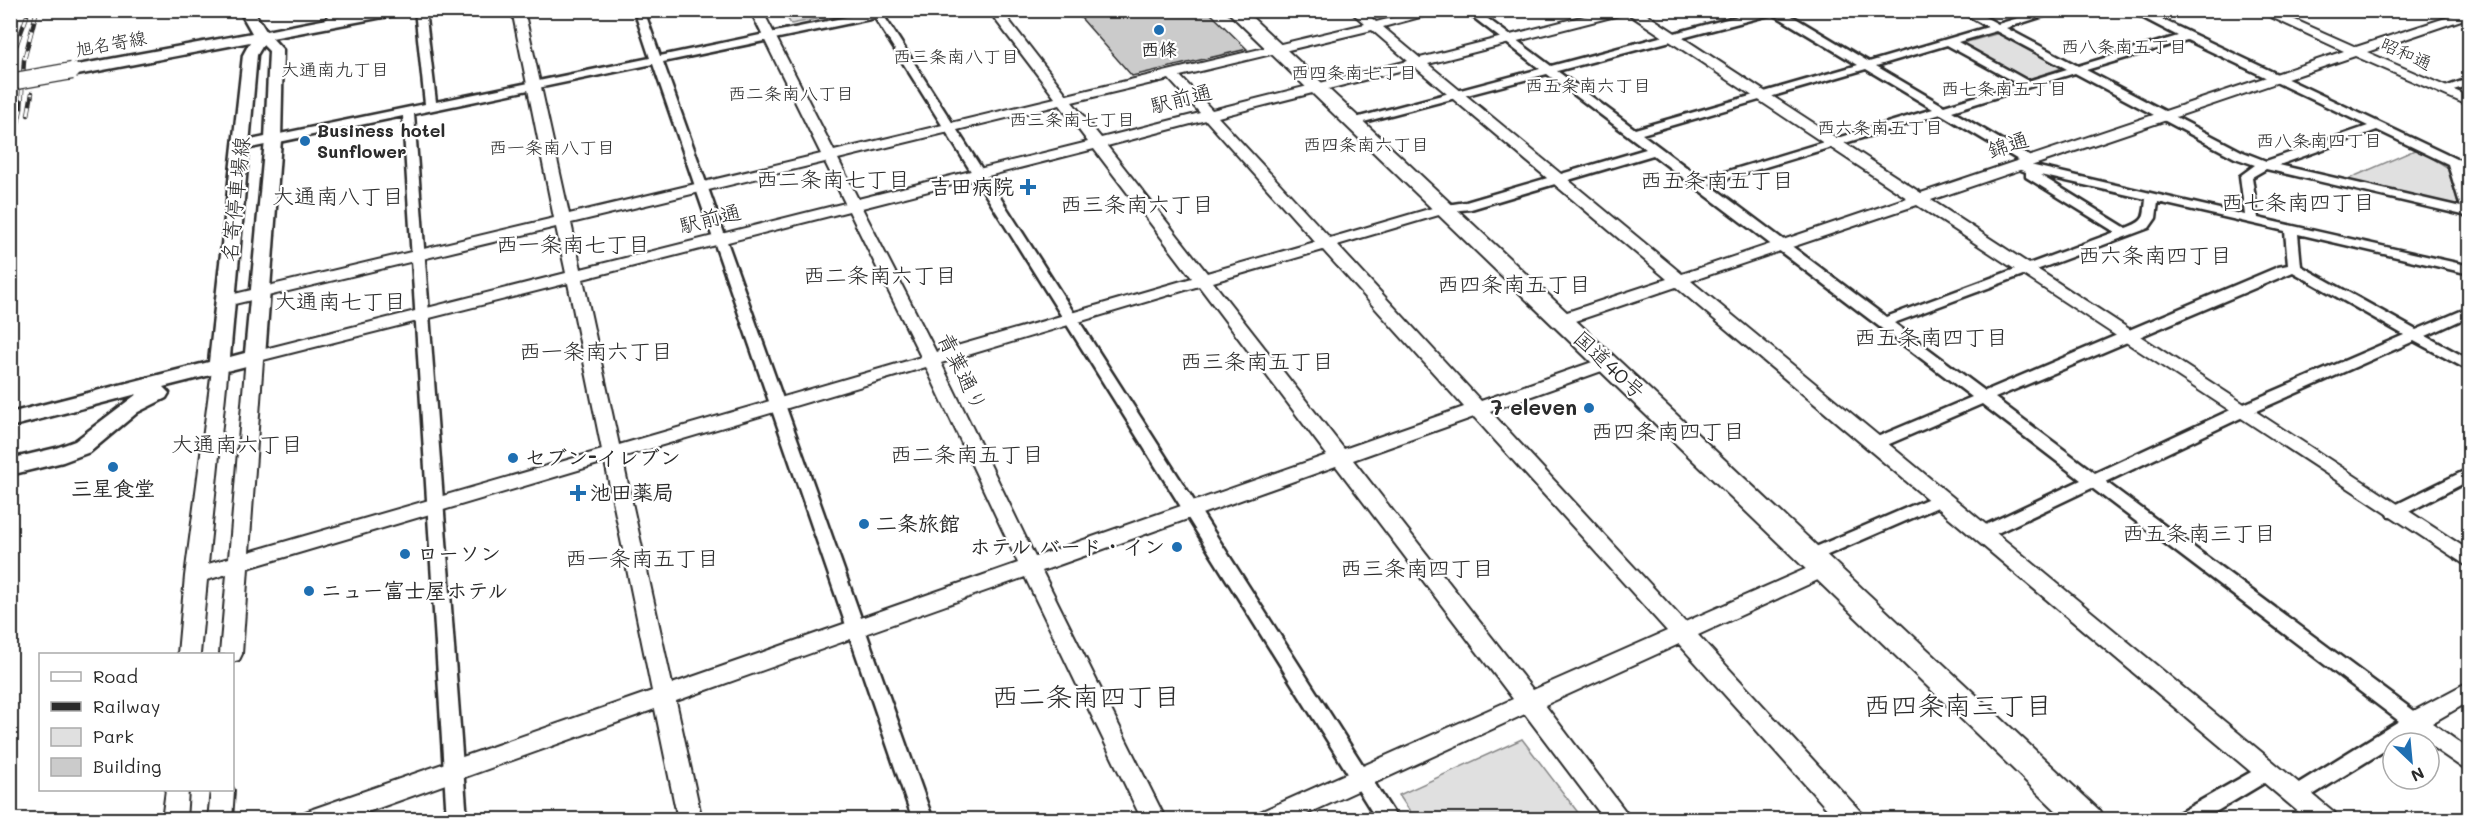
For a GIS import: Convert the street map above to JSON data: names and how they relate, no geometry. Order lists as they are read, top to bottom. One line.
{"streets":{"highway":["国道40号"],"main road":["旭名寄線","名寄停車場線"],"street":["昭和通","駅前通","錦通","青葉通り"]},"crossings":[["旭名寄線","名寄停車場線"],["昭和通","錦通"],["駅前通","名寄停車場線"],["駅前通","国道40号"],["駅前通","青葉通り"],["錦通","国道40号"]],"districts":["西八条南五丁目","西三条南八丁目","大通南九丁目","西四条南七丁目","西五条南六丁目","西七条南五丁目","西二条南八丁目","西三条南七丁目","西六条南五丁目","西八条南四丁目","西四条南六丁目","西一条南八丁目","西二条南七丁目","西五条南五丁目","大通南八丁目","西七条南四丁目","西三条南六丁目","西一条南七丁目","西六条南四丁目","西二条南六丁目","西四条南五丁目","大通南七丁目","西五条南四丁目","西一条南六丁目","西三条南五丁目","西四条南四丁目","大通南六丁目","西二条南五丁目","西五条南三丁目","西一条南五丁目","西三条南四丁目","西二条南四丁目","西四条南三丁目"],"places":{"other":["西條","Business hotel Sunflower","7 eleven","セブン-イレブン","三星食堂","二条旅館","ホテル バード・イン","ローソン","ニュー富士屋ホテル"],"health":["吉田病院","池田薬局"]},"legend":["Road","Railway","Park","Building"],"north":"bottom right"}
